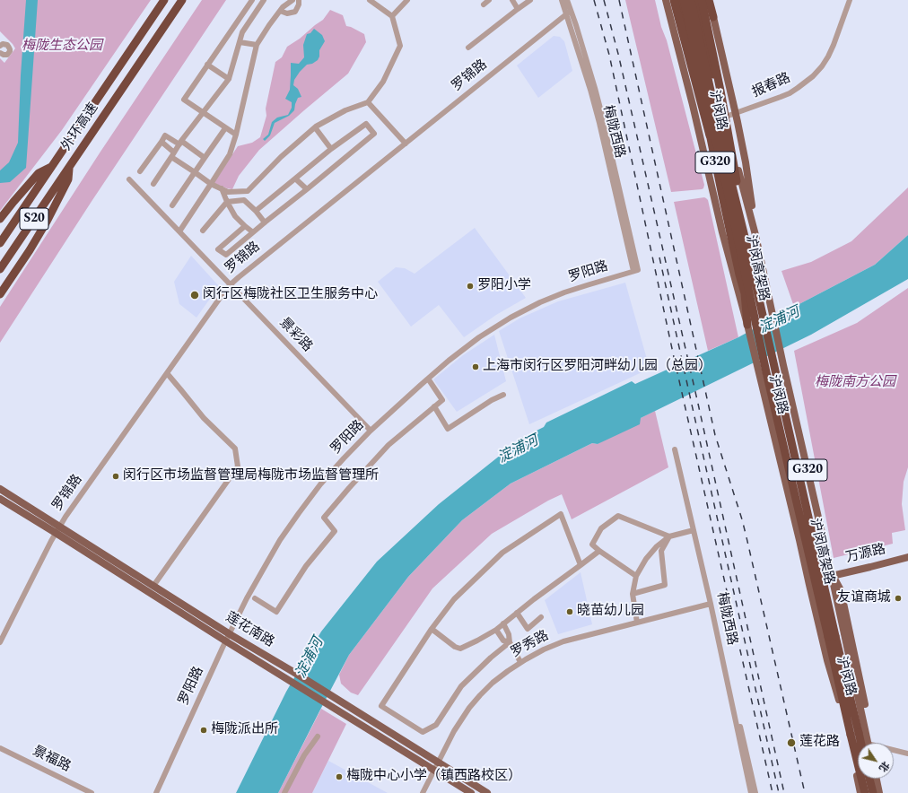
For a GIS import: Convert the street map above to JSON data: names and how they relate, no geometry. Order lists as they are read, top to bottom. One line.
{"streets":{"highway":["沪闵路","外环高速","G320","S20","沪闵高架路"],"main road":["万源路","莲花南路"],"street":["罗锦路","报春路","梅陇西路","罗阳路","景彩路","罗秀路","景福路"]},"crossings":[["罗锦路","梅陇西路"],["罗锦路","景彩路"],["罗锦路","莲花南路"],["报春路","沪闵路"],["沪闵路","万源路"],["梅陇西路","罗阳路"],["梅陇西路","罗秀路"],["罗阳路","景彩路"],["罗阳路","莲花南路"],["莲花南路","罗秀路"]],"water":["淀浦河"],"parks":["梅陇生态公园","梅陇南方公园"],"places":["罗阳小学","闵行区梅陇社区卫生服务中心","上海市闵行区罗阳河畔幼儿园（总园）","闵行区市场监督管理局梅陇市场监督管理所","友谊商城","晓苗幼儿园","梅陇派出所","莲花路","梅陇中心小学（镇西路校区）"],"north":"bottom right"}
